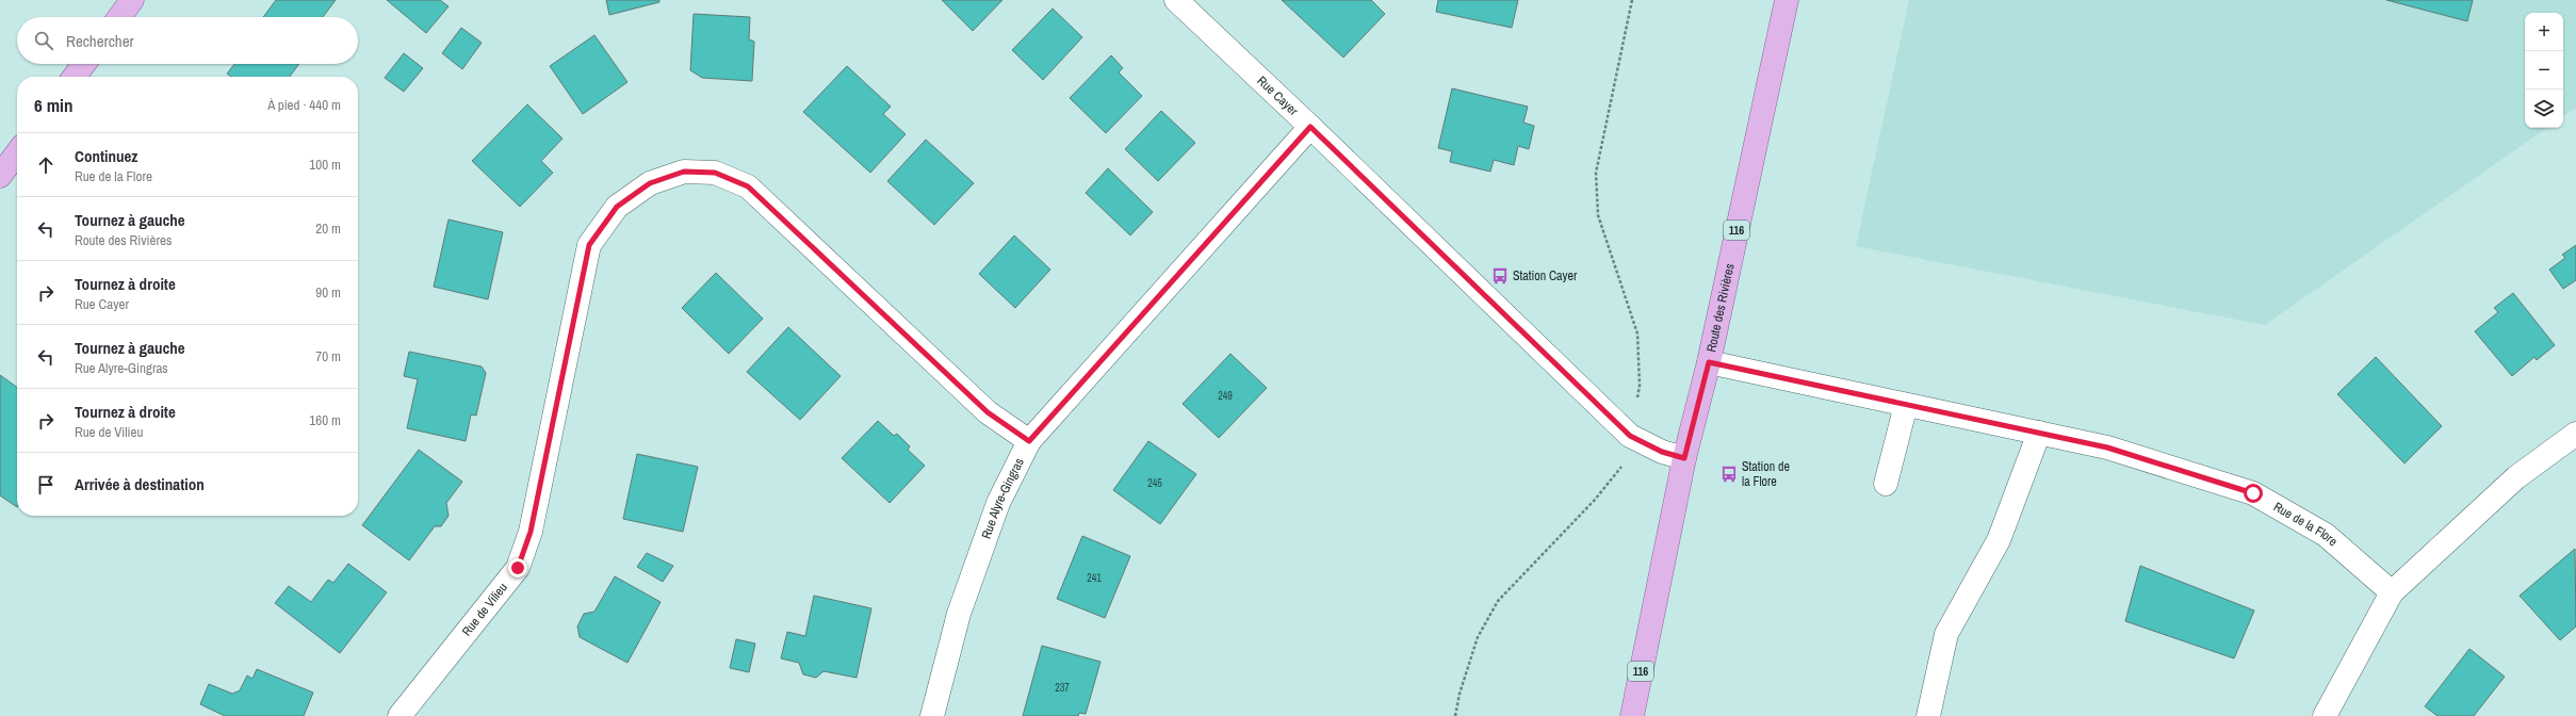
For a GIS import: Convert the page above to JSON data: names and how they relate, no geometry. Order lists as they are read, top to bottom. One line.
{"streets":{"main road":["116","Route des Rivières"],"street":["Rue Cayer","Rue Alyre-Gingras","Rue de la Flore","Rue de Vilieu"]},"crossings":[["Rue Cayer","Route des Rivières"],["Rue Cayer","Rue Alyre-Gingras"],["Route des Rivières","Rue de la Flore"],["Rue Alyre-Gingras","Rue de Vilieu"]],"places":{"bus stop":["Station Cayer","Station de la Flore"]},"house_numbers":["249","245","241","237"],"page":{"map_buttons":["+","−"],"search":"Rechercher","heading":["6 min","À pied · 440 m"],"list":[["Continuez","Rue de la Flore","100 m"],["Tournez à gauche","Route des Rivières","20 m"],["Tournez à droite","Rue Cayer","90 m"],["Tournez à gauche","Rue Alyre-Gingras","70 m"],["Tournez à droite","Rue de Vilieu","160 m"],"Arrivée à destination"]}}
